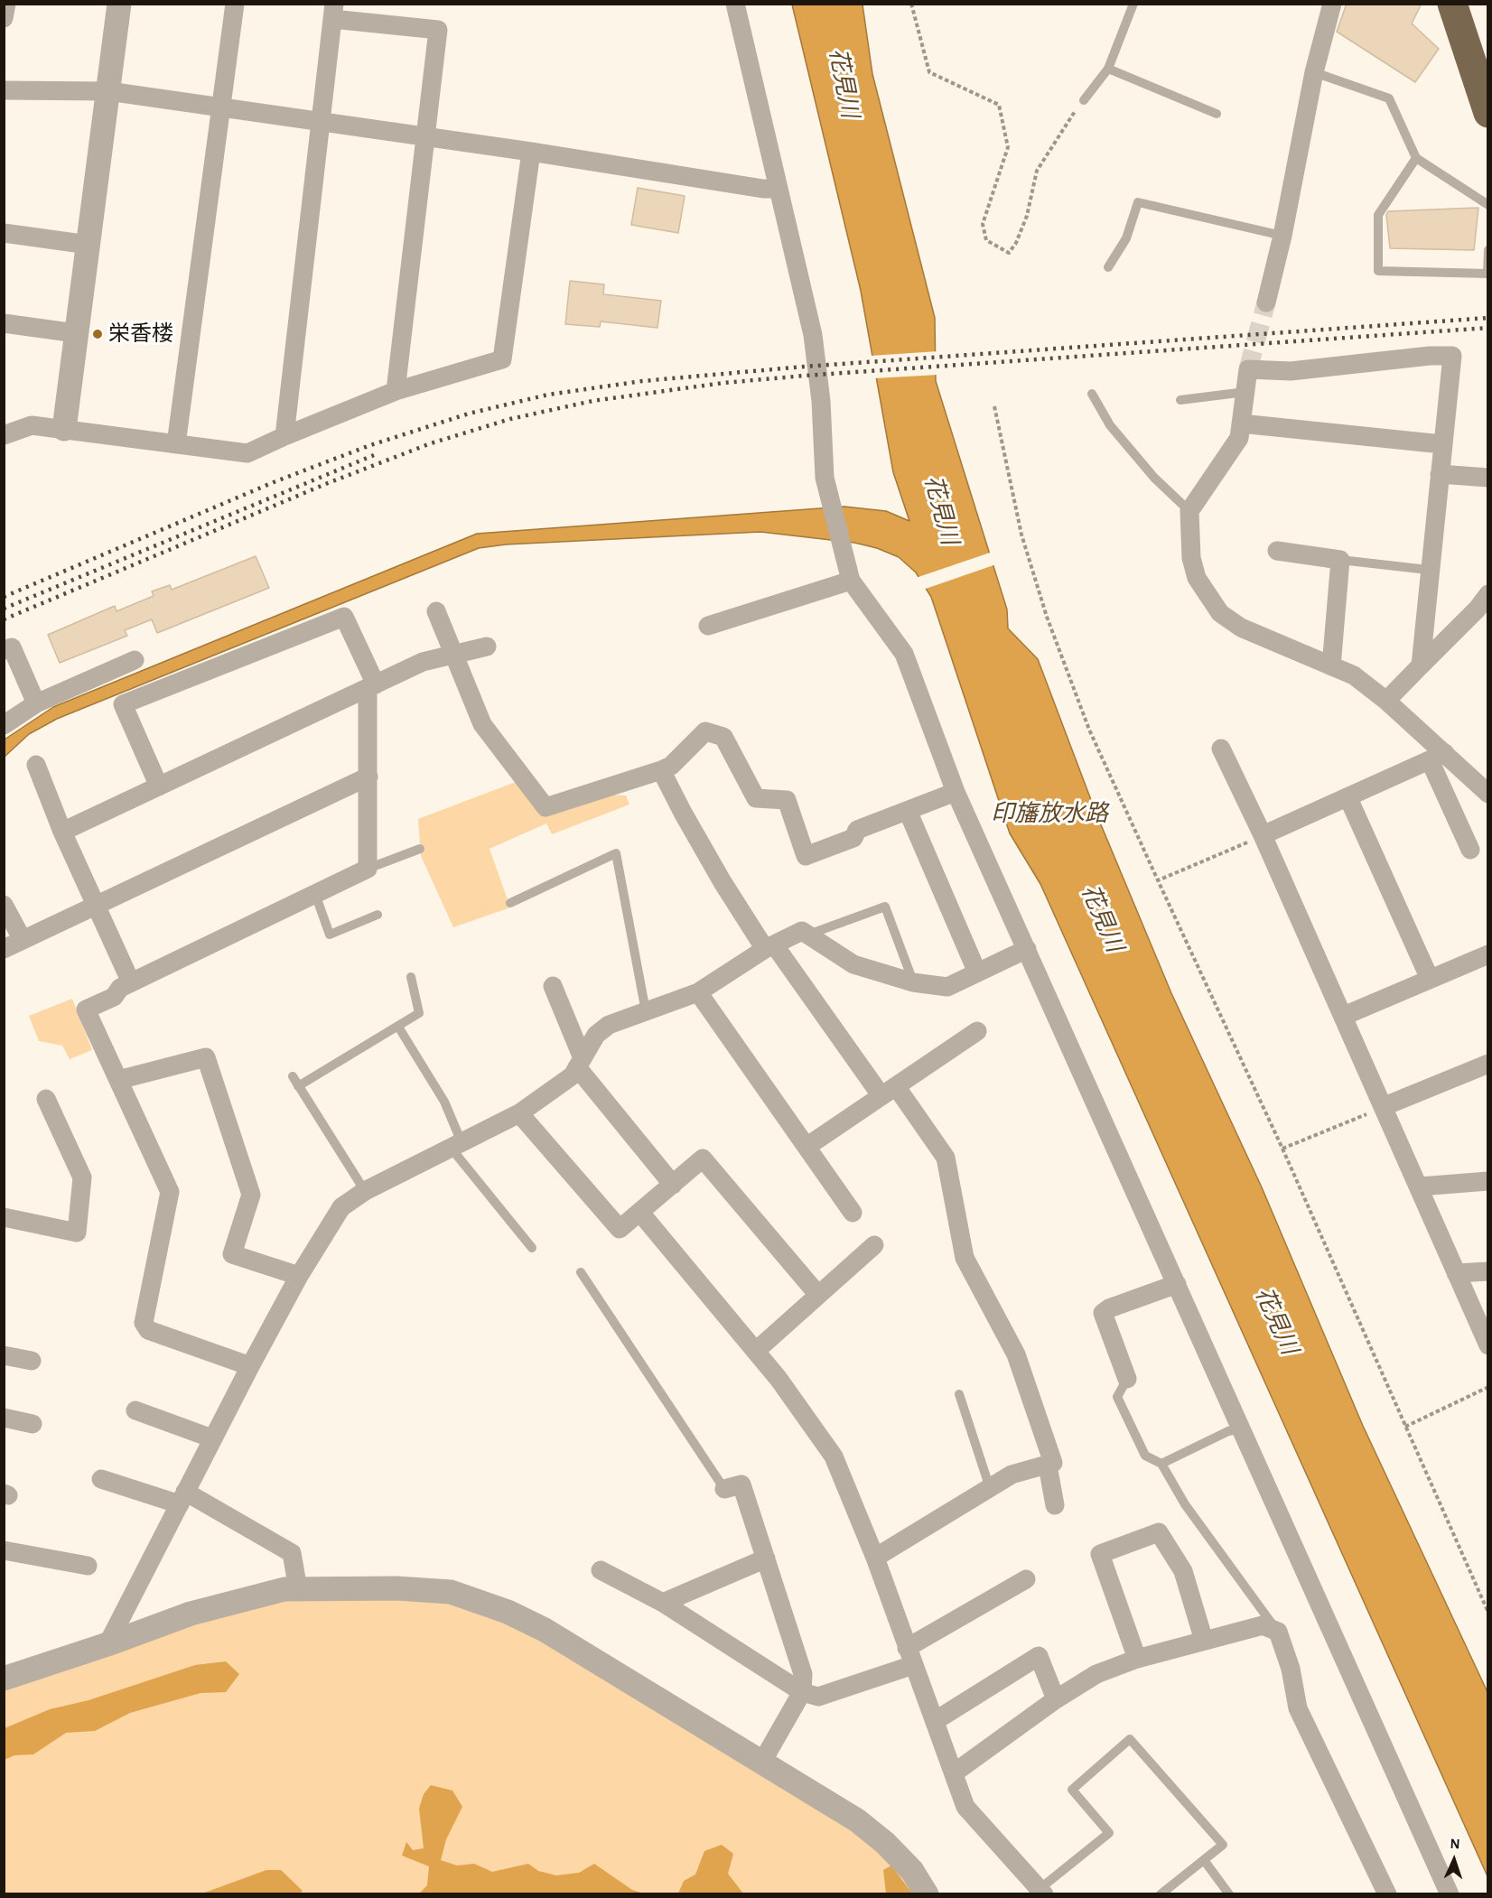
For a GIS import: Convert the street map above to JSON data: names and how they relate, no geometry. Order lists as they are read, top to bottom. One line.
{"water":["花見川","印旛放水路"],"places":["栄香楼"],"north":"top"}
